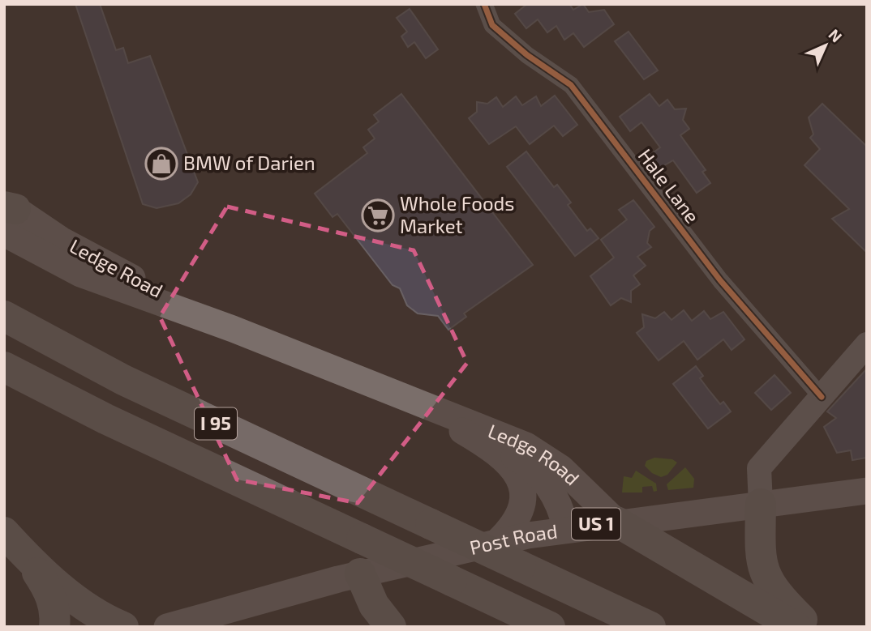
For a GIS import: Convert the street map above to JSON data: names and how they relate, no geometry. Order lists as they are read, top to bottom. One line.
{"streets":{"highway":["I 95"],"main road":["Ledge Road","US 1","Post Road"],"street":["Hale Lane"]},"crossings":[["Ledge Road","Post Road"]],"places":{"shop":["BMW of Darien"],"supermarket":["Whole Foods Market"]},"north":"top right"}
